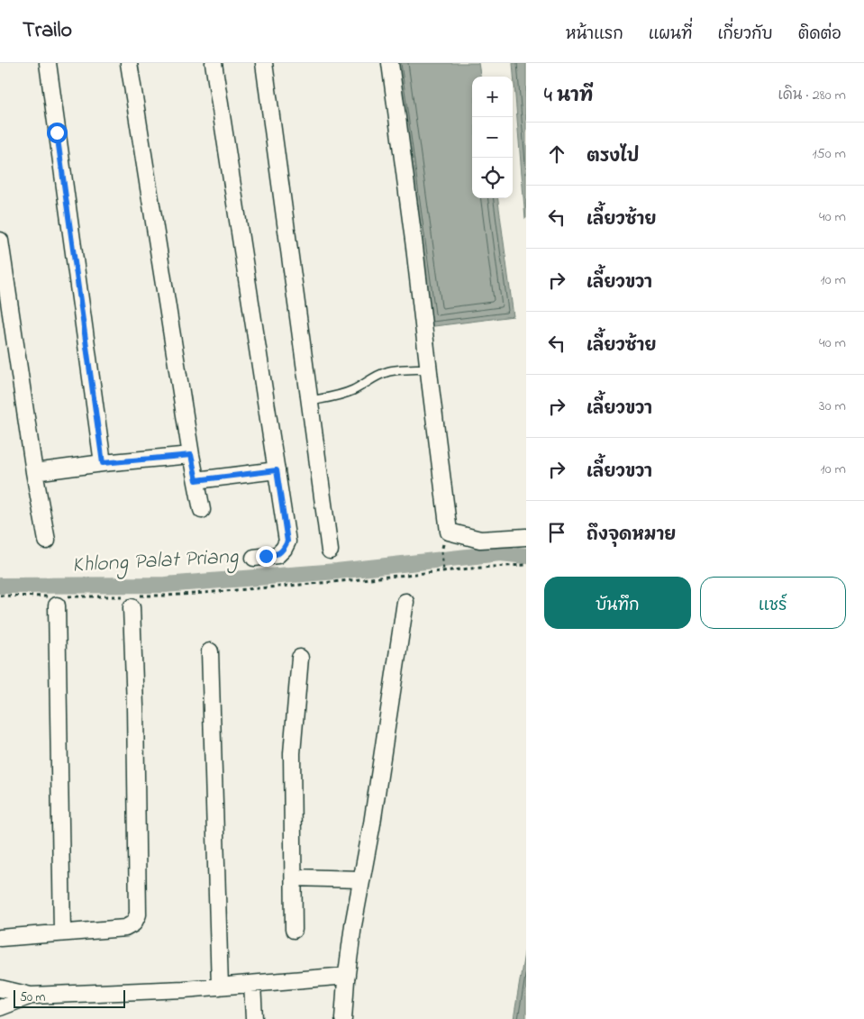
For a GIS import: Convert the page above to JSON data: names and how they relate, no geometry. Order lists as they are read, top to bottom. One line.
{"water":["Khlong Palat Priang"],"scale_bar":"50 m","page":{"header":"Trailo","nav":["หน้าแรก","แผนที่","เกี่ยวกับ","ติดต่อ"],"heading":["4 นาที","เดิน · 280 m"],"map_buttons":["+","−"],"list":[["ตรงไป","150 m"],["เลี้ยวซ้าย","40 m"],["เลี้ยวขวา","10 m"],["เลี้ยวซ้าย","40 m"],["เลี้ยวขวา","30 m"],["เลี้ยวขวา","10 m"],"ถึงจุดหมาย"],"buttons":["บันทึก","แชร์"],"scale":"50 m"}}
